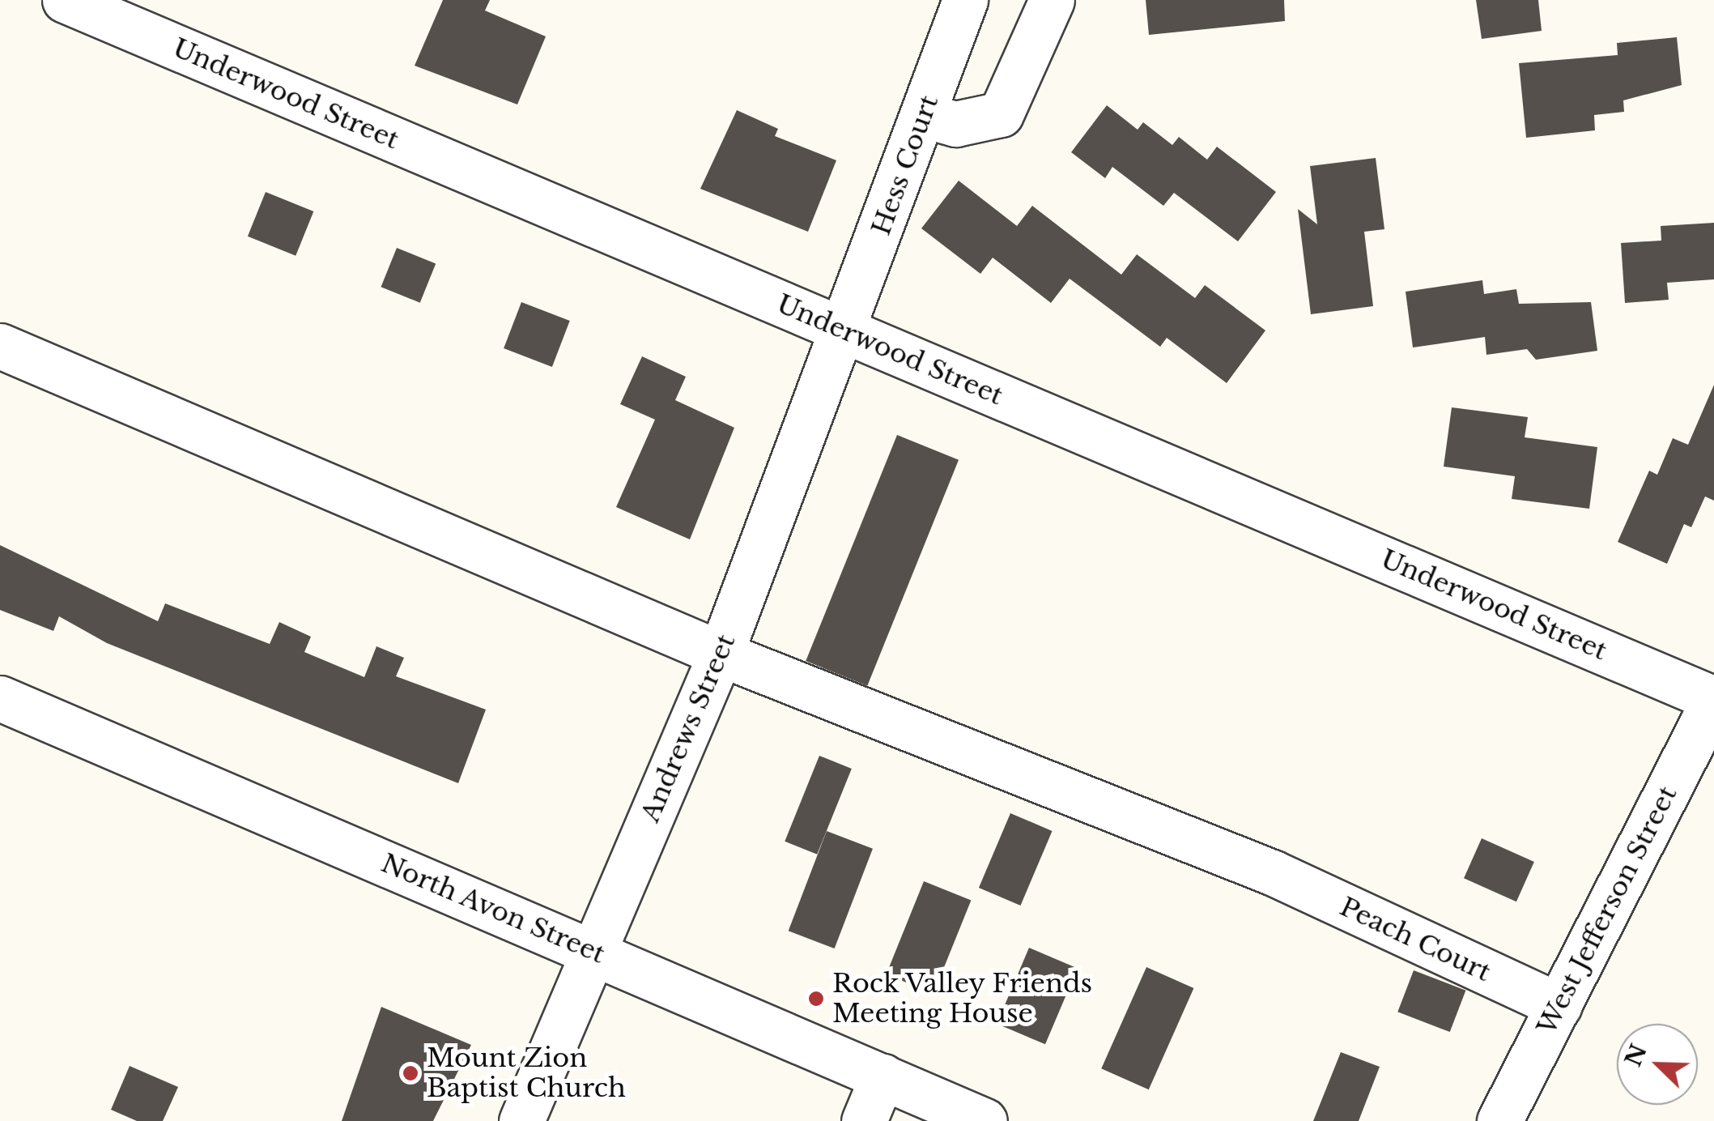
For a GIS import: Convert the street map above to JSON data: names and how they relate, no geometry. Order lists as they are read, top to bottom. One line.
{"streets":{"street":["Underwood Street","Hess Court","Andrews Street","North Avon Street","West Jefferson Street","Peach Court"]},"crossings":[["Underwood Street","Hess Court"],["Underwood Street","Andrews Street"],["Underwood Street","West Jefferson Street"],["Hess Court","Andrews Street"],["Andrews Street","North Avon Street"],["Andrews Street","Peach Court"],["West Jefferson Street","Peach Court"]],"places":["Rock Valley Friends Meeting House","Mount Zion Baptist Church"],"north":"top left"}
